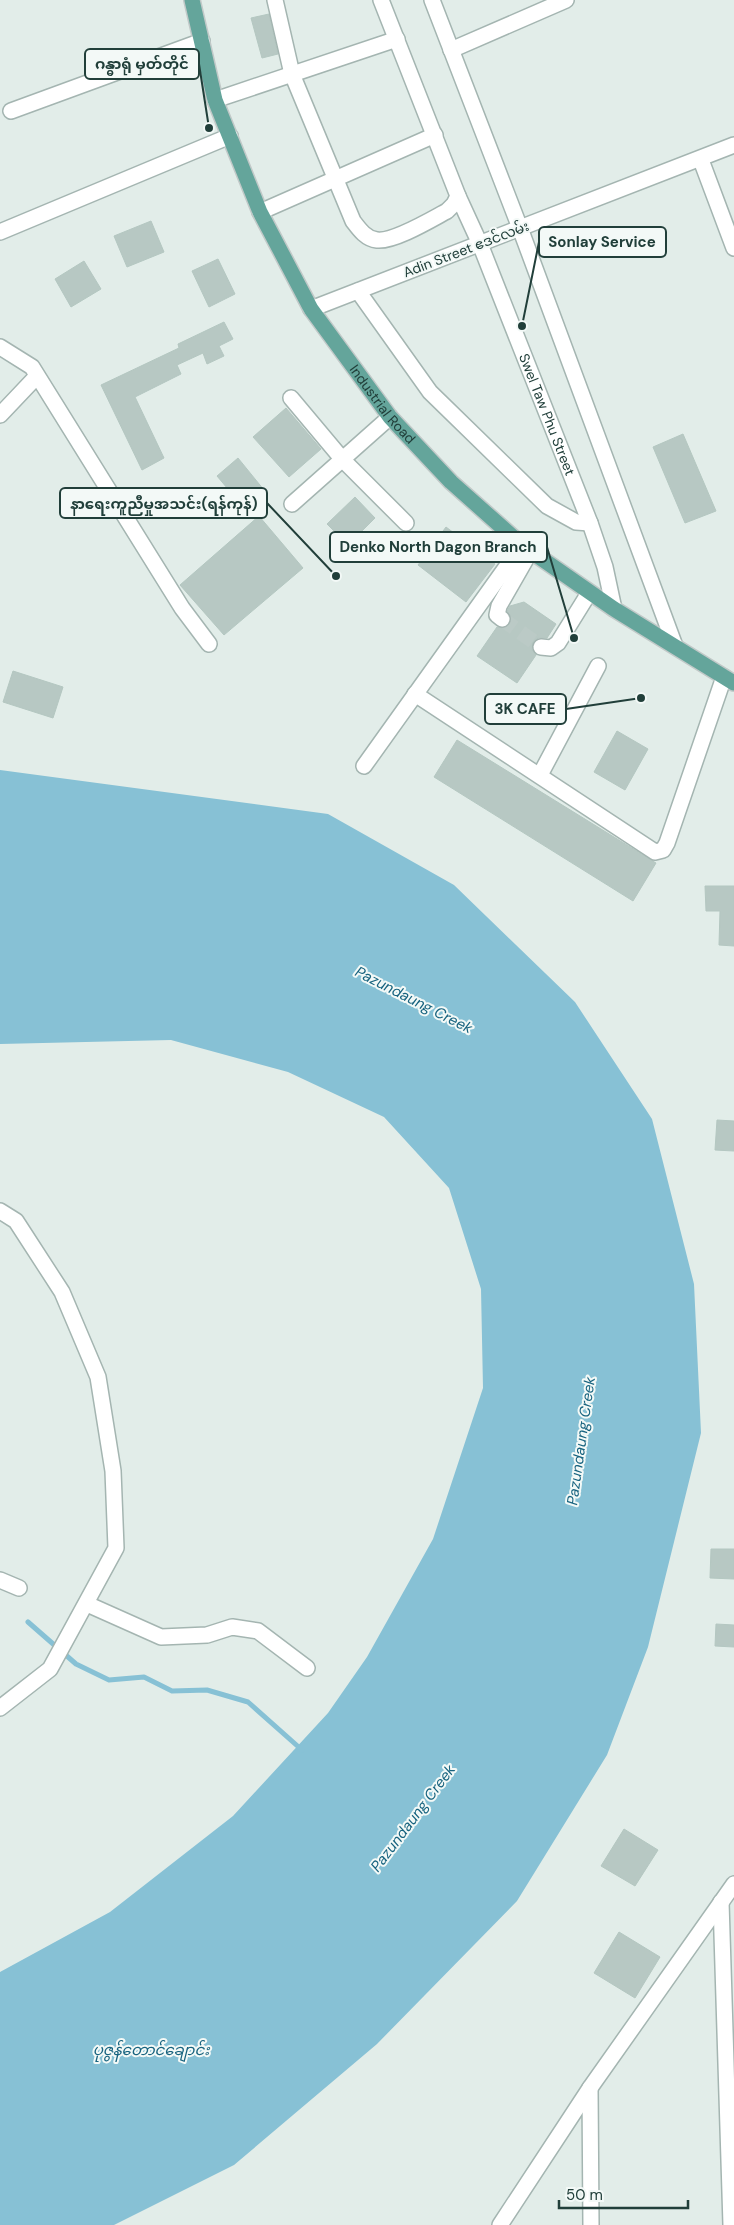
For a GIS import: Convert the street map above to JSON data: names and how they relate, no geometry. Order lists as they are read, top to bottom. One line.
{"streets":{"main road":["Industrial Road"],"street":["Adin Street ဧဒင်လမ်း","Swel Taw Phu Street"]},"crossings":[["Adin Street ဧဒင်လမ်း","Industrial Road"],["Adin Street ဧဒင်လမ်း","Swel Taw Phu Street"],["Industrial Road","Swel Taw Phu Street"]],"water":["Pazundaung Creek","ပုဇွန်တောင်ချောင်း"],"places":["ဂန္ဓာရုံ မှတ်တိုင်","Sonlay Service","နာရေးကူညီမှုအသင်း(ရန်ကုန်)","Denko North Dagon Branch","3K CAFE"],"scale_bar":"50 m"}
